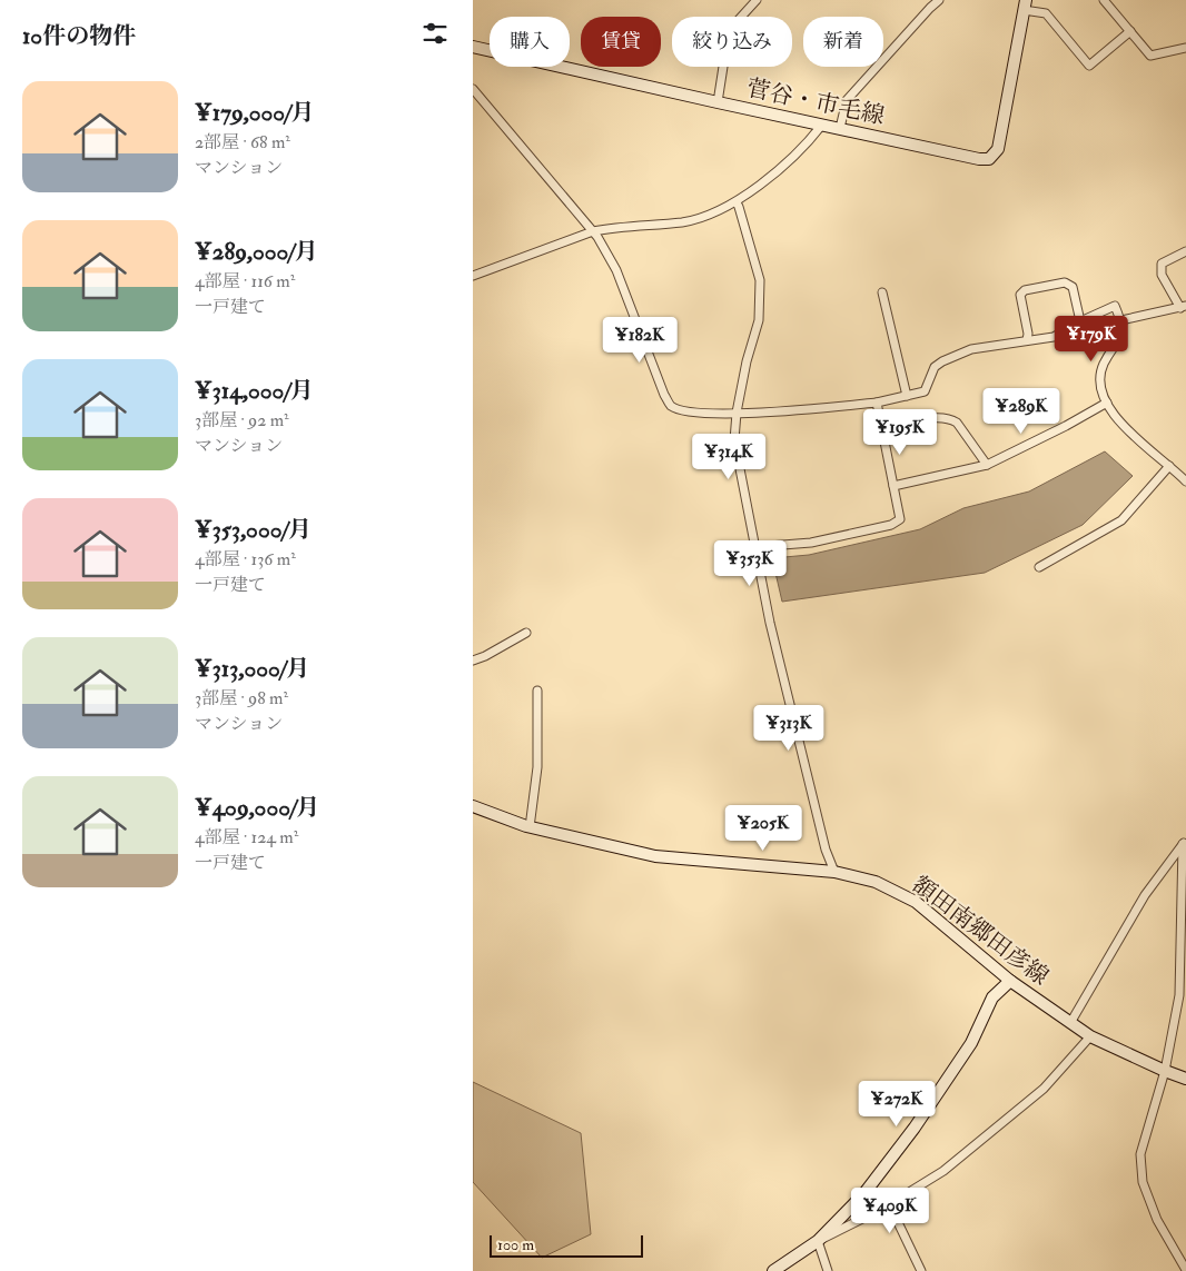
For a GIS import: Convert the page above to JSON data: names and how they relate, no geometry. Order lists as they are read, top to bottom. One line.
{"streets":{"street":["菅谷・市毛線","額田南郷田彦線"]},"scale_bar":"100 m","page":{"heading":"10件の物件","chip":["購入","賃貸","絞り込み","新着"],"list":[{"name":"¥179,000/月","note":"2部屋 · 68 m² · マンション"},{"name":"¥289,000/月","note":"4部屋 · 116 m² · 一戸建て"},{"name":"¥314,000/月","note":"3部屋 · 92 m² · マンション"},{"name":"¥353,000/月","note":"4部屋 · 136 m² · 一戸建て"},{"name":"¥313,000/月","note":"3部屋 · 98 m² · マンション"},{"name":"¥409,000/月","note":"4部屋 · 124 m² · 一戸建て"}],"price":["¥179K","¥182K","¥289K","¥195K","¥314K","¥353K","¥313K","¥205K","¥272K","¥409K"],"scale":"100 m"}}
